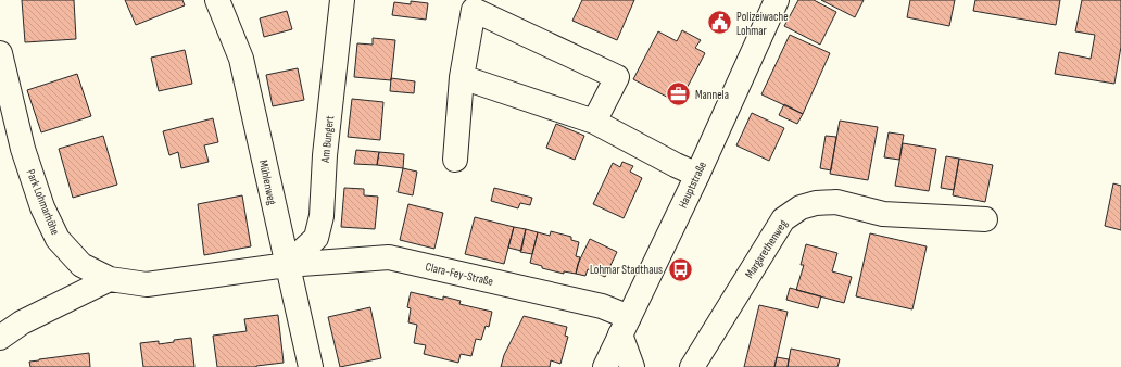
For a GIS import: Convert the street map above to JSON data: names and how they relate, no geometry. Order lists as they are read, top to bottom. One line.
{"streets":{"street":["Am Bungert","Mühlenweg","Hauptstraße","Park Lohmarhöhe","Margarethenweg","Clara-Fey-Straße"]},"crossings":[["Am Bungert","Mühlenweg"],["Am Bungert","Park Lohmarhöhe"],["Am Bungert","Clara-Fey-Straße"],["Mühlenweg","Park Lohmarhöhe"],["Mühlenweg","Clara-Fey-Straße"],["Hauptstraße","Clara-Fey-Straße"],["Park Lohmarhöhe","Clara-Fey-Straße"]],"places":{"public building":["Polizeiwache Lohmar"],"office":["Mannela"],"bus stop":["Lohmar Stadthaus"]}}
